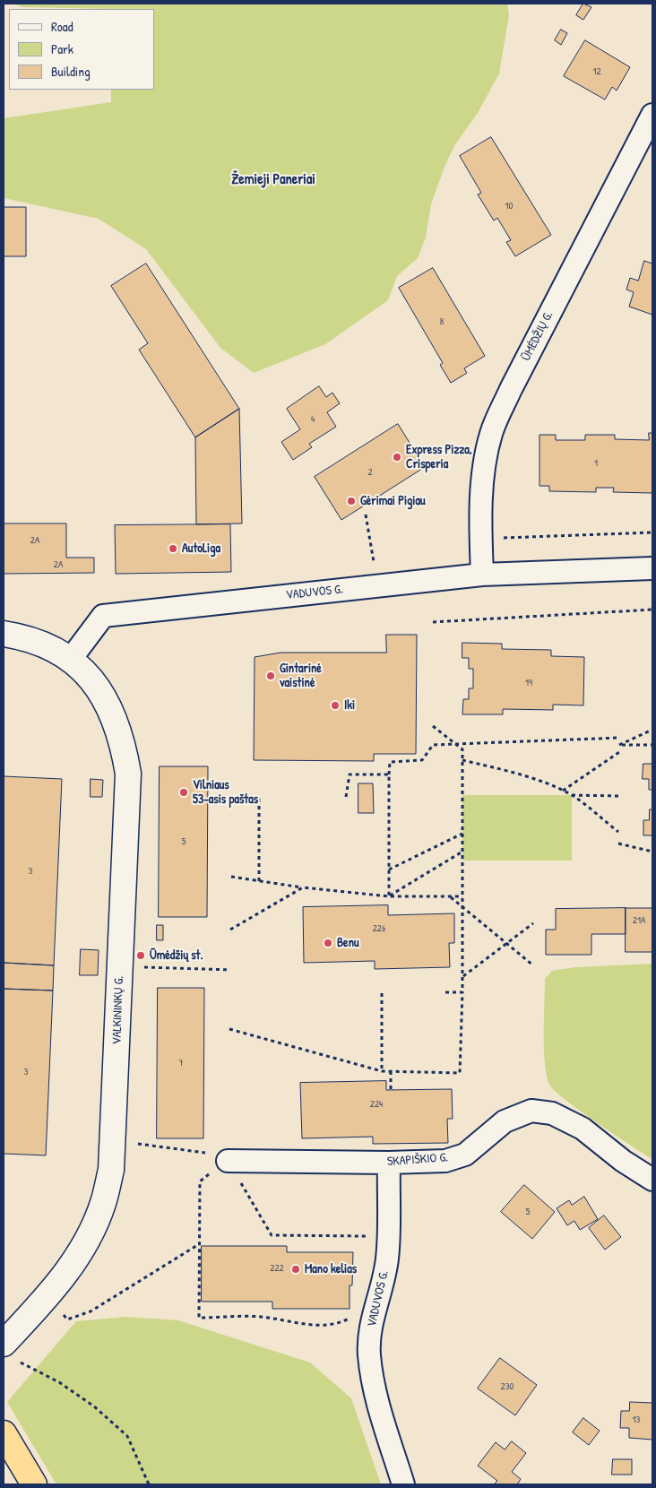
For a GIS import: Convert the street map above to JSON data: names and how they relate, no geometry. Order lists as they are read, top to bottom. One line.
{"streets":{"street":["ŪMĖDŽIŲ G.","VADUVOS G.","VALKININKŲ G.","SKAPIŠKIO G."]},"crossings":[["ŪMĖDŽIŲ G.","VADUVOS G."],["VADUVOS G.","VALKININKŲ G."],["VADUVOS G.","SKAPIŠKIO G."]],"districts":["Žemieji Paneriai"],"places":["Express Pizza, Crisperia","Gėrimai Pigiau","AutoLiga","Gintarinė vaistinė","Iki","Vilniaus 53-asis paštas","Benu","Ūmėdžių st.","Mano kelias"],"house_numbers":["12","10","8","4","1","2","2A","2A","19","5","3","21A","226","7","3","224","5","222","230","13"],"legend":["Road","Park","Building"]}
